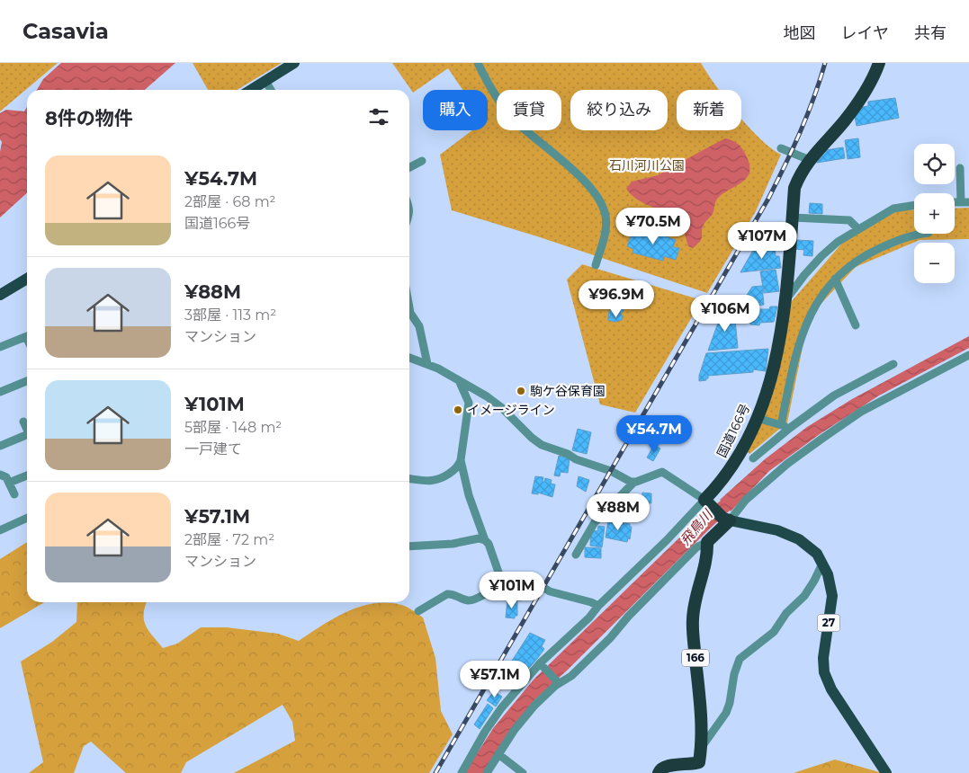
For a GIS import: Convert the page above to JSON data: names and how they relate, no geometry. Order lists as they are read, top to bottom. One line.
{"streets":{"highway":["国道166号","166"],"main road":["27"]},"water":["飛鳥川"],"parks":["石川河川公園"],"places":["駒ケ谷保育園","イメージライン"],"page":{"header":"Casavia","nav":["地図","レイヤ","共有"],"chip":["購入","賃貸","絞り込み","新着"],"heading":"8件の物件","map_buttons":["+","−"],"list":[{"name":"¥54.7M","note":"2部屋 · 68 m² · 国道166号"},{"name":"¥88M","note":"3部屋 · 113 m² · マンション"},{"name":"¥101M","note":"5部屋 · 148 m² · 一戸建て"},{"name":"¥57.1M","note":"2部屋 · 72 m² · マンション"}],"price":["¥70.5M","¥107M","¥96.9M","¥106M","¥54.7M","¥88M","¥101M","¥57.1M"]}}
